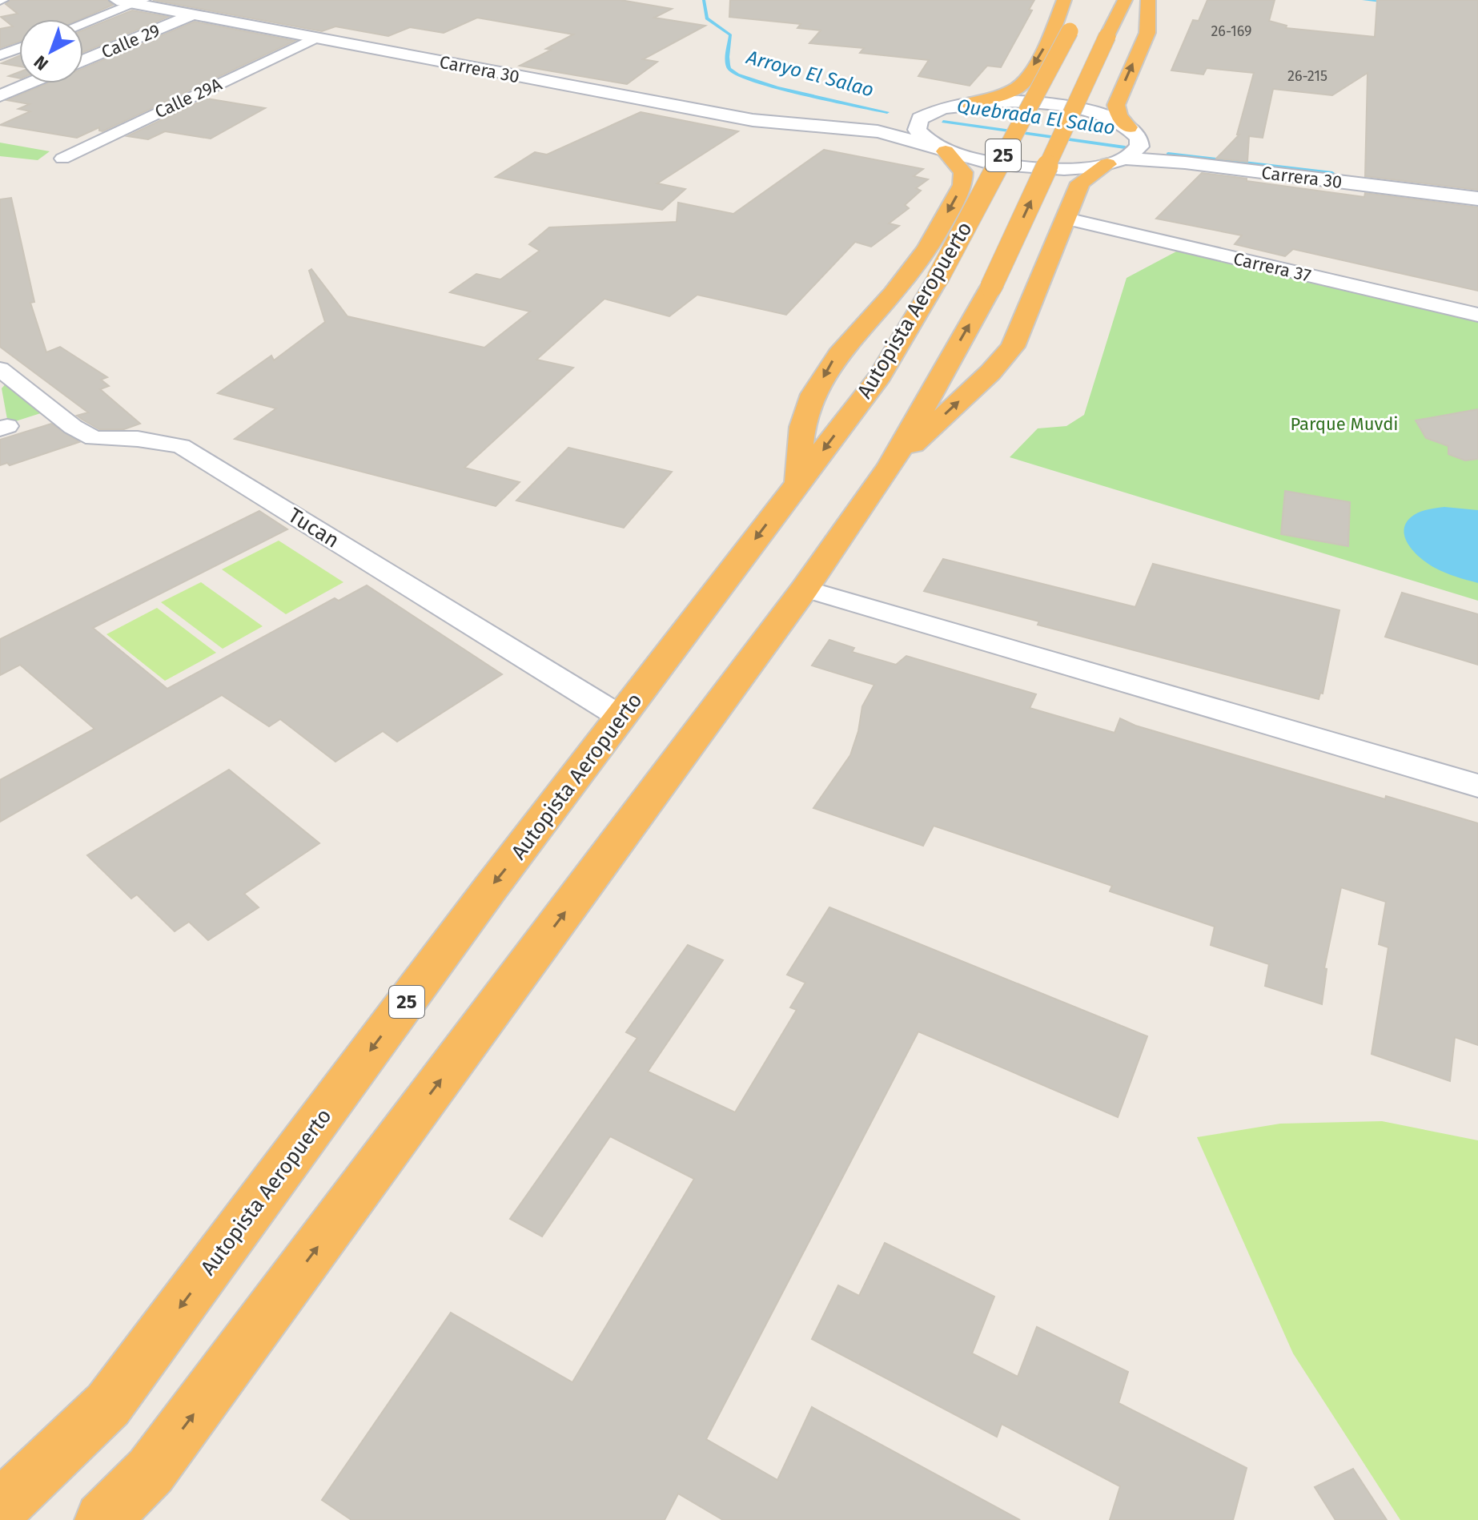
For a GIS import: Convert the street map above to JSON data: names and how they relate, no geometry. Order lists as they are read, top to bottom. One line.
{"streets":{"highway":["25","Autopista Aeropuerto"],"street":["Calle 29","Carrera 30","Calle 29A","Carrera 37","Tucan"]},"crossings":[["Calle 29","Carrera 30"],["Carrera 30","Calle 29A"],["Autopista Aeropuerto","Tucan"]],"water":["Arroyo El Salao","Quebrada El Salao"],"parks":["Parque Muvdi"],"house_numbers":["26-169","26-215"],"north":"bottom left"}
